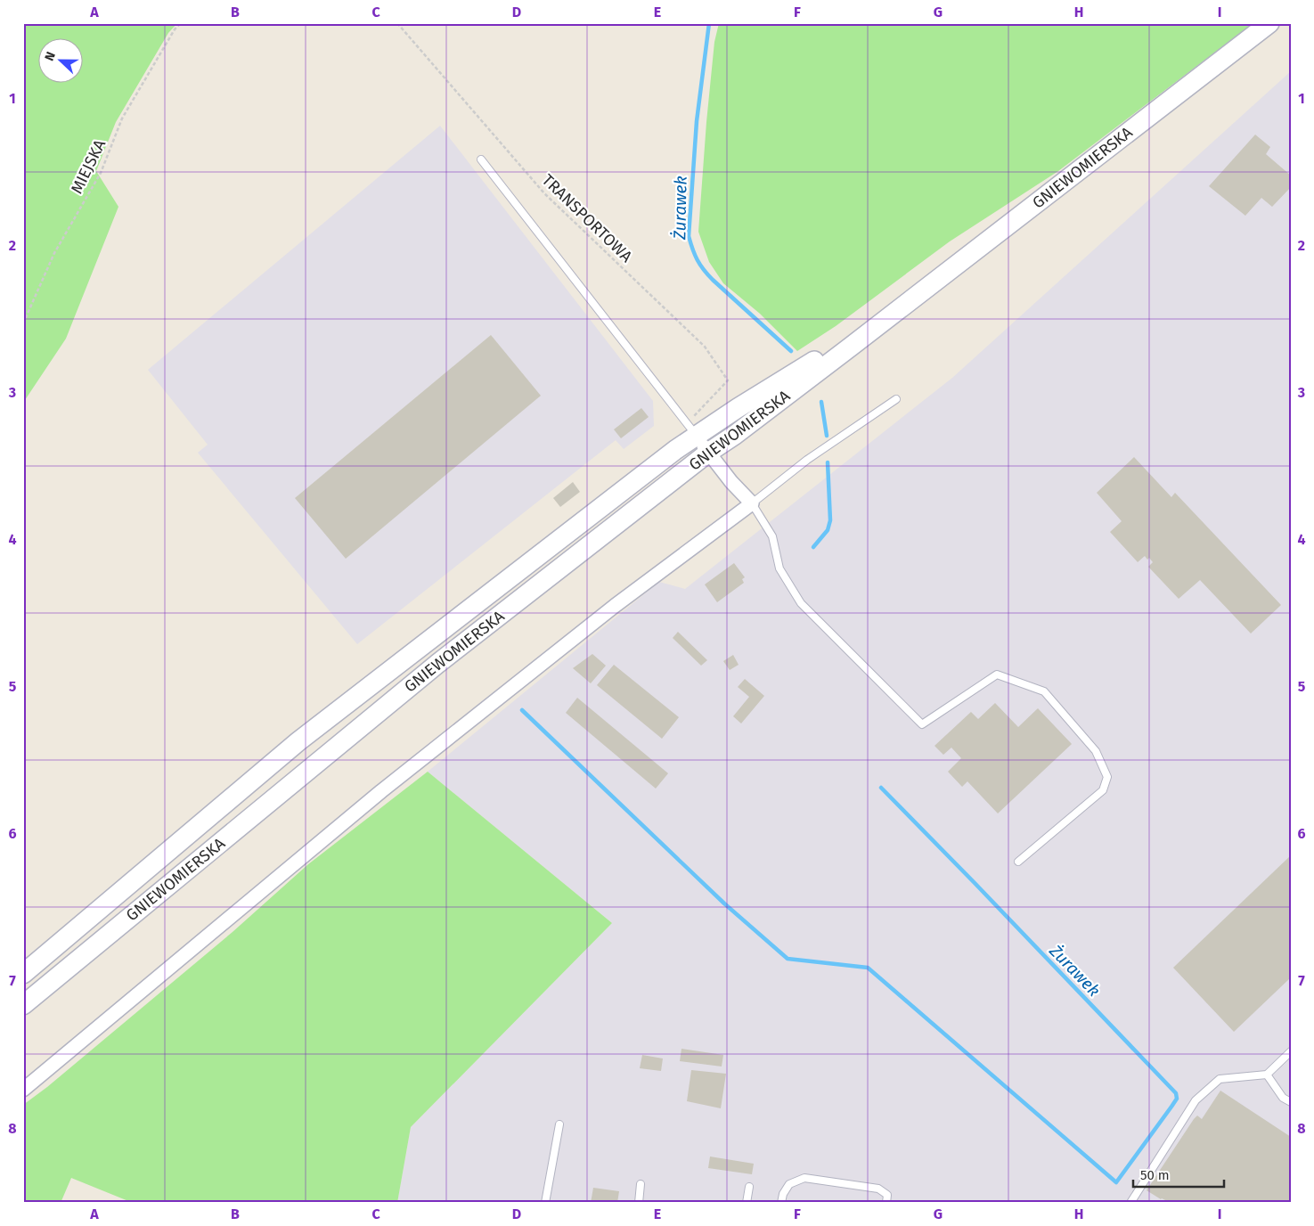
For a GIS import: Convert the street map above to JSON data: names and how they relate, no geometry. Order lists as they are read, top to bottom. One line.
{"streets":{"street":["GNIEWOMIERSKA"],"path":["MIEJSKA","TRANSPORTOWA"]},"crossings":[["GNIEWOMIERSKA","TRANSPORTOWA"]],"water":["Żurawek"],"scale_bar":"50 m","north":"left","grid":{"columns":["A","B","C","D","E","F","G","H","I"],"rows":["1","2","3","4","5","6","7","8"]}}
